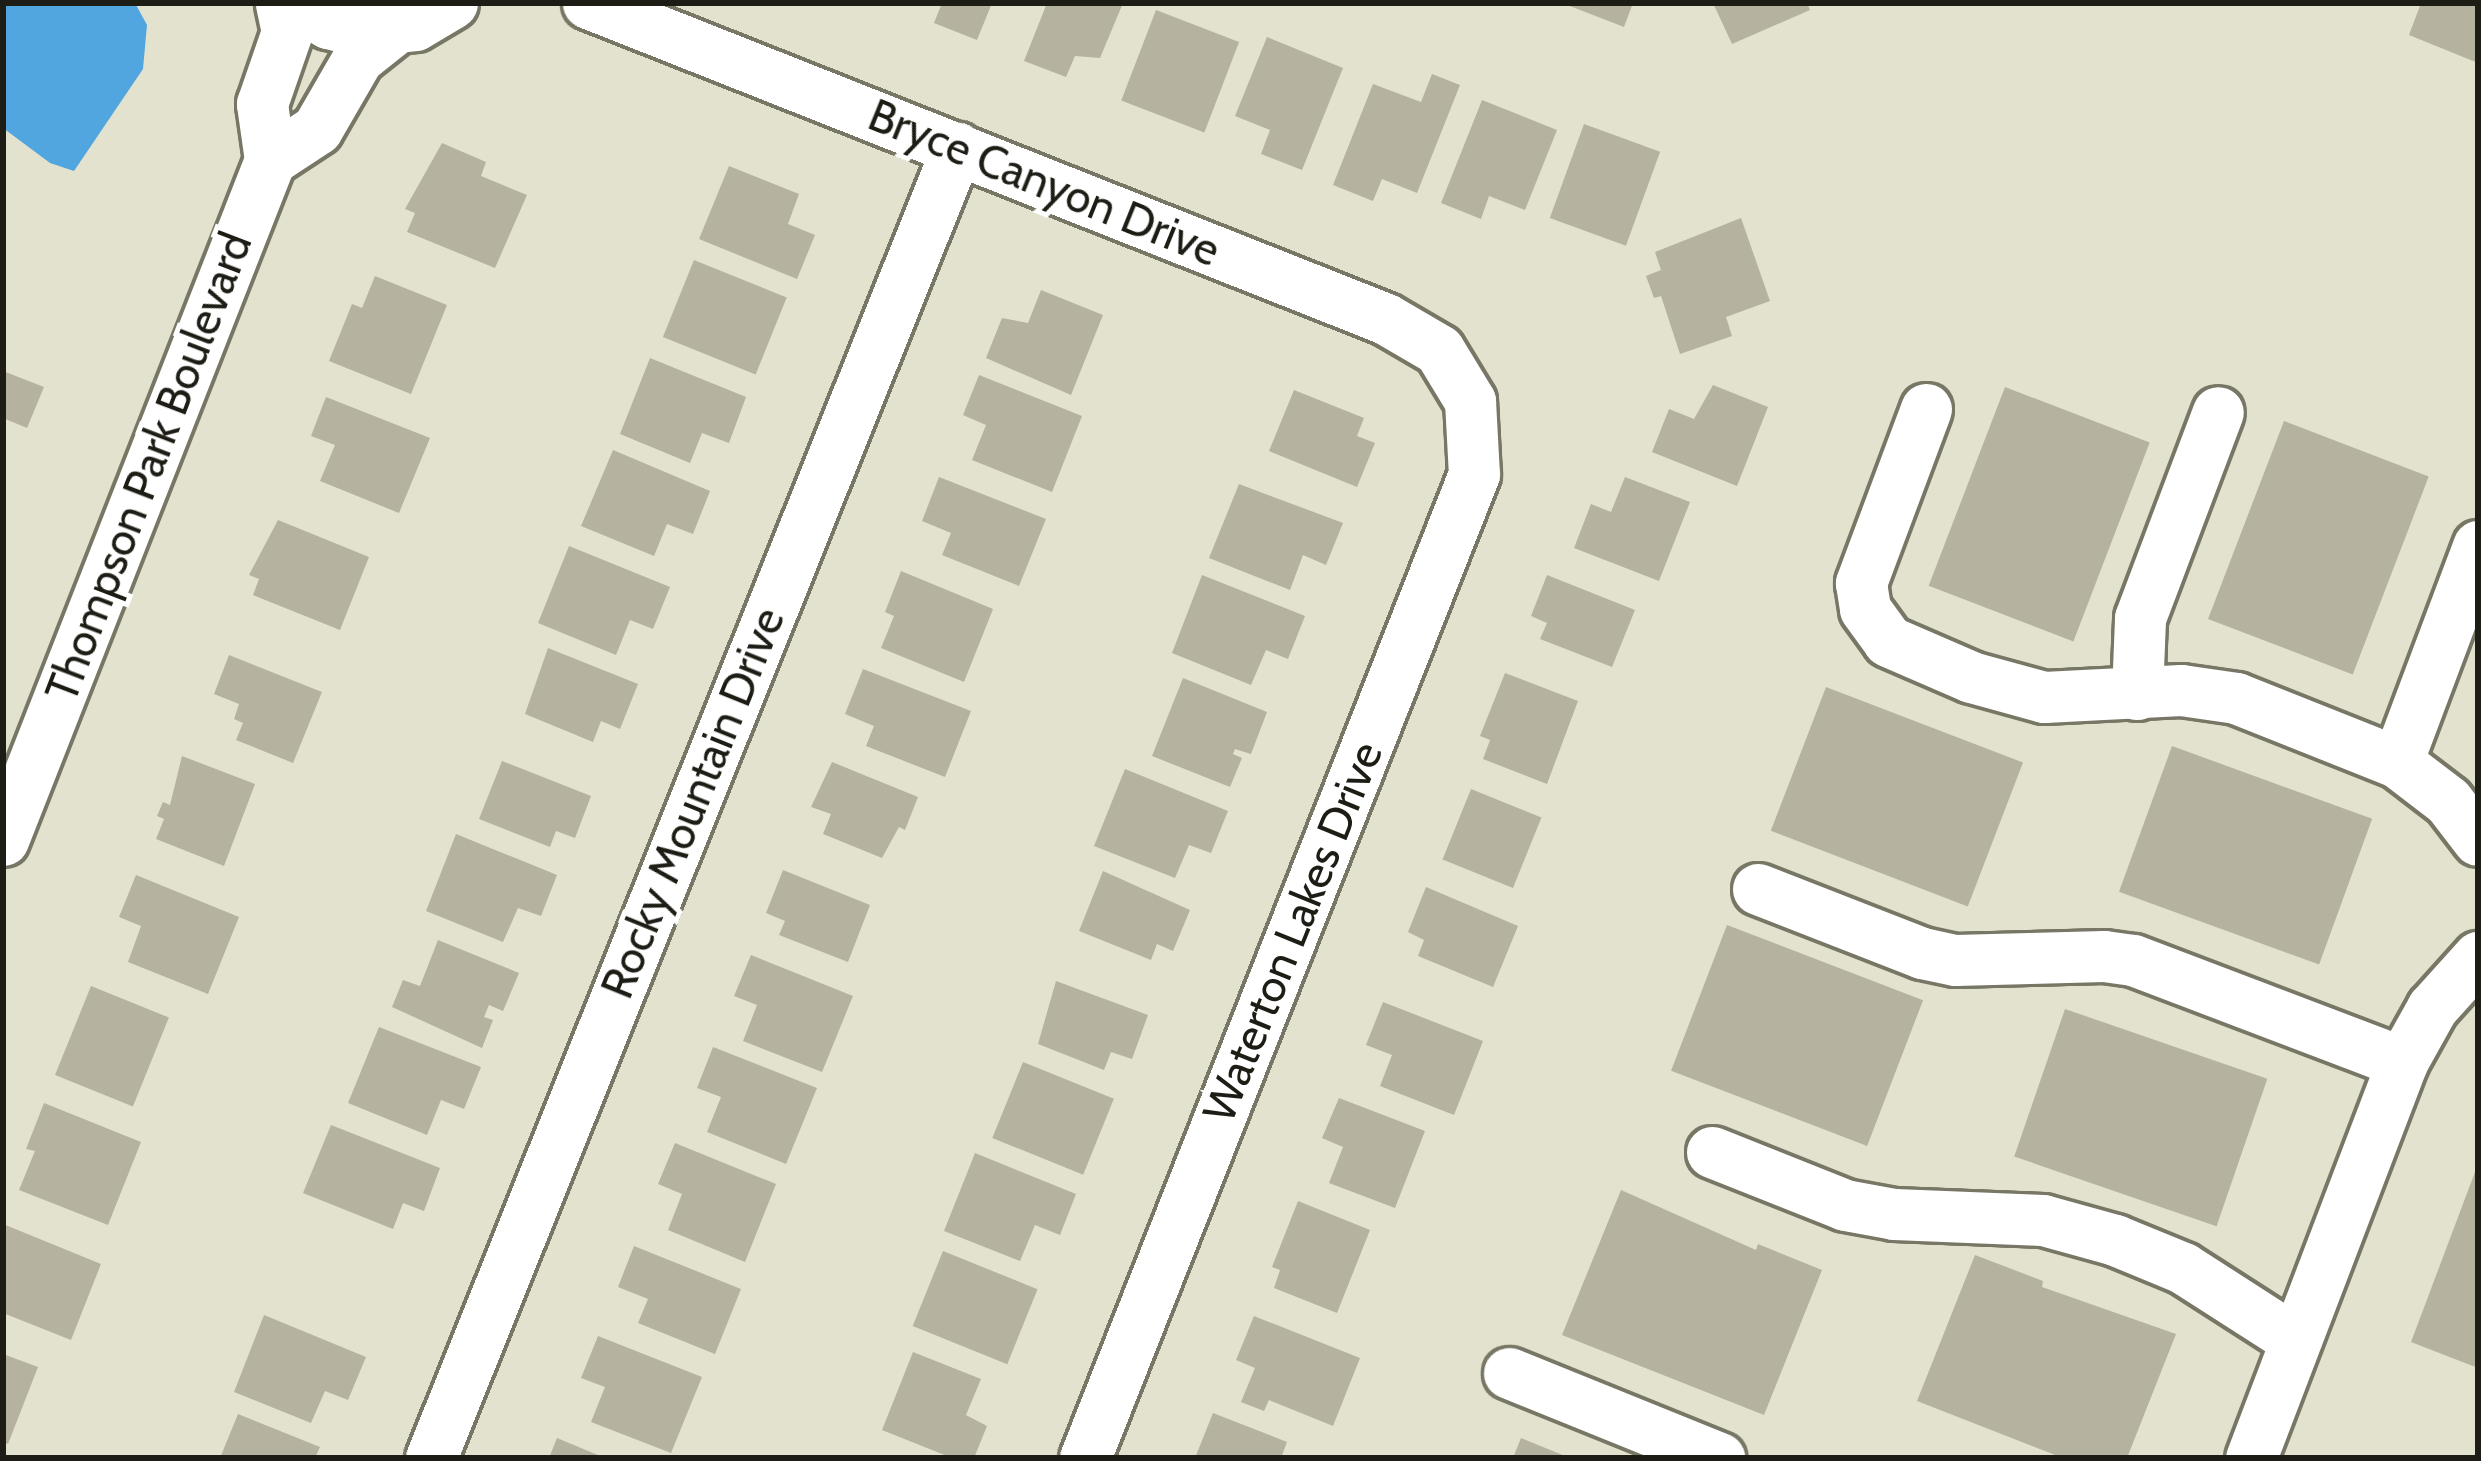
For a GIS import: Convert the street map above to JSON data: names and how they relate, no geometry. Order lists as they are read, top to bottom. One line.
{"streets":{"street":["Bryce Canyon Drive","Thompson Park Boulevard","Rocky Mountain Drive","Waterton Lakes Drive"]},"crossings":[["Bryce Canyon Drive","Rocky Mountain Drive"],["Bryce Canyon Drive","Waterton Lakes Drive"]]}
